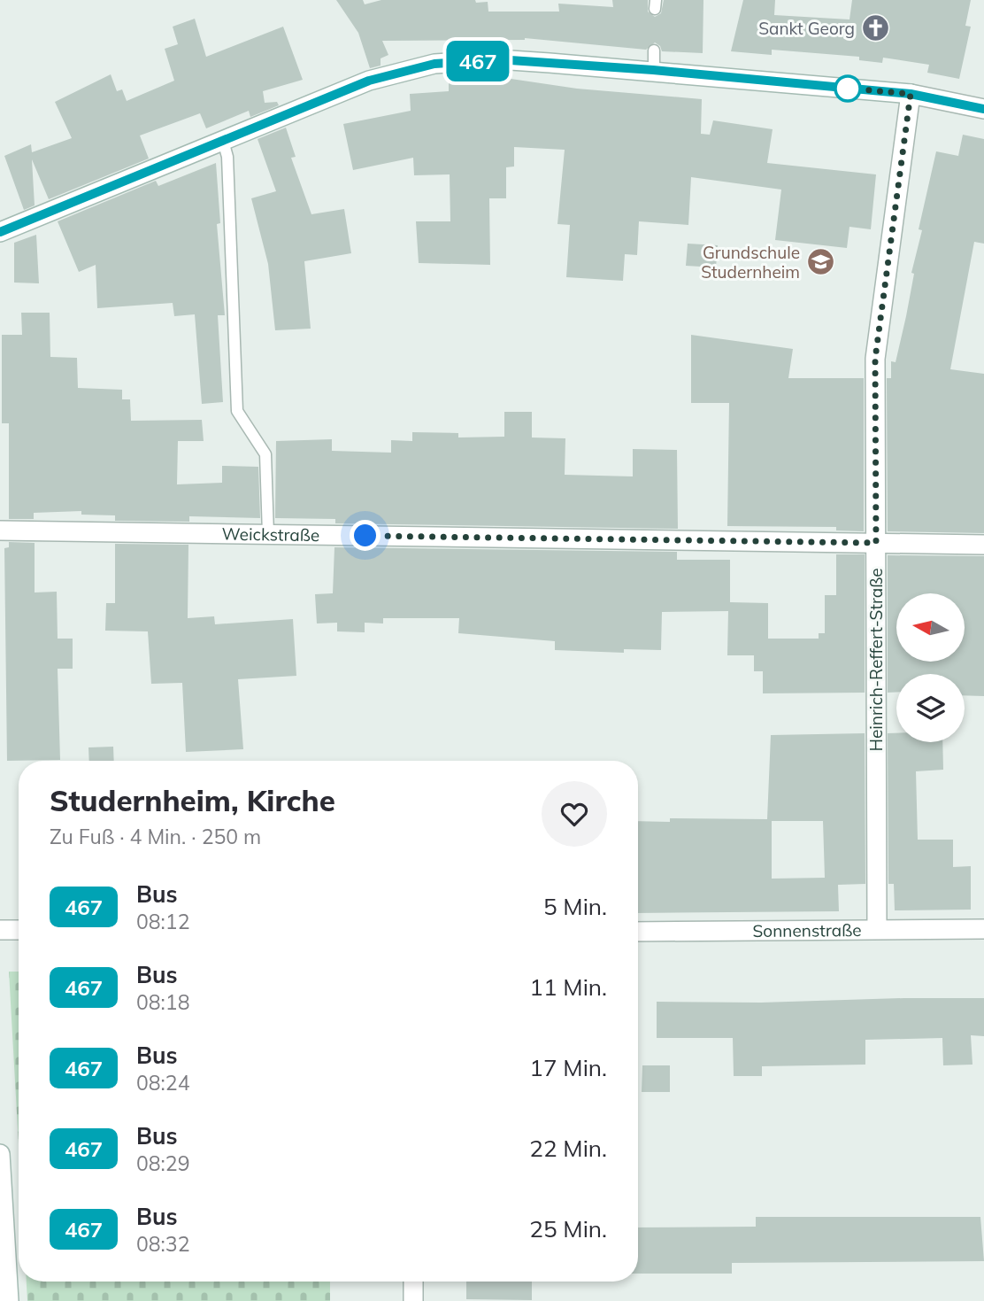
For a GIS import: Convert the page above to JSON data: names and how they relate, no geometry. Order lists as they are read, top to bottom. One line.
{"streets":{"street":["Weickstraße","Heinrich-Reffert-Straße","Sonnenstraße"]},"crossings":[["Weickstraße","Heinrich-Reffert-Straße"],["Heinrich-Reffert-Straße","Sonnenstraße"]],"places":{"church":["Sankt Georg"],"school or university":["Grundschule Studernheim"]},"lines":["bus line 467"],"north":"left","page":{"on_map":"467","heading":["Studernheim, Kirche","Zu Fuß · 4 Min. · 250 m"],"list":[{"mark":"467","name":"Bus","note":"08:12","value":"5 Min."},{"mark":"467","name":"Bus","note":"08:18","value":"11 Min."},{"mark":"467","name":"Bus","note":"08:24","value":"17 Min."},{"mark":"467","name":"Bus","note":"08:29","value":"22 Min."},{"mark":"467","name":"Bus","note":"08:32","value":"25 Min."}]}}
